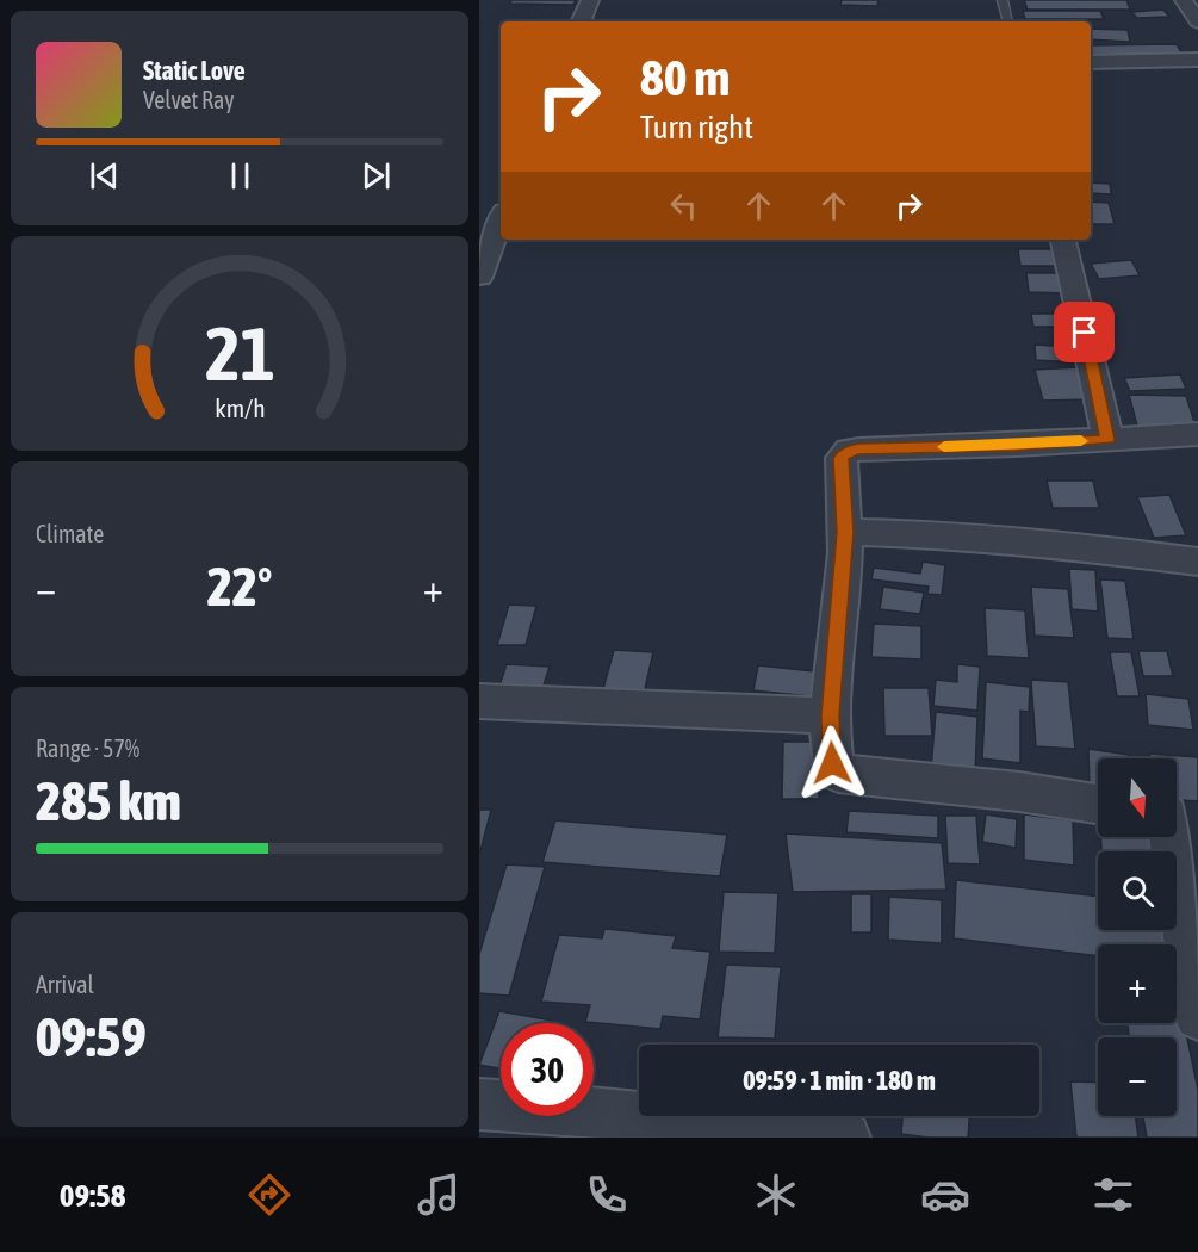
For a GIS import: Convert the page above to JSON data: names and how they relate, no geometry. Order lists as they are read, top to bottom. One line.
{"north":"bottom","page":{"turn":["80 m","Turn right"],"song":["Static Love","Velvet Ray"],"tile":["Climate",["Range · 57%","285 km"],["Arrival","09:59"]],"heat":["−","22°","+"],"map_buttons":["+","−"],"limit":"30","trip":"09:59 · 1 min · 180 m","tabs":"09:58","gauge":["21","km/h"]}}
